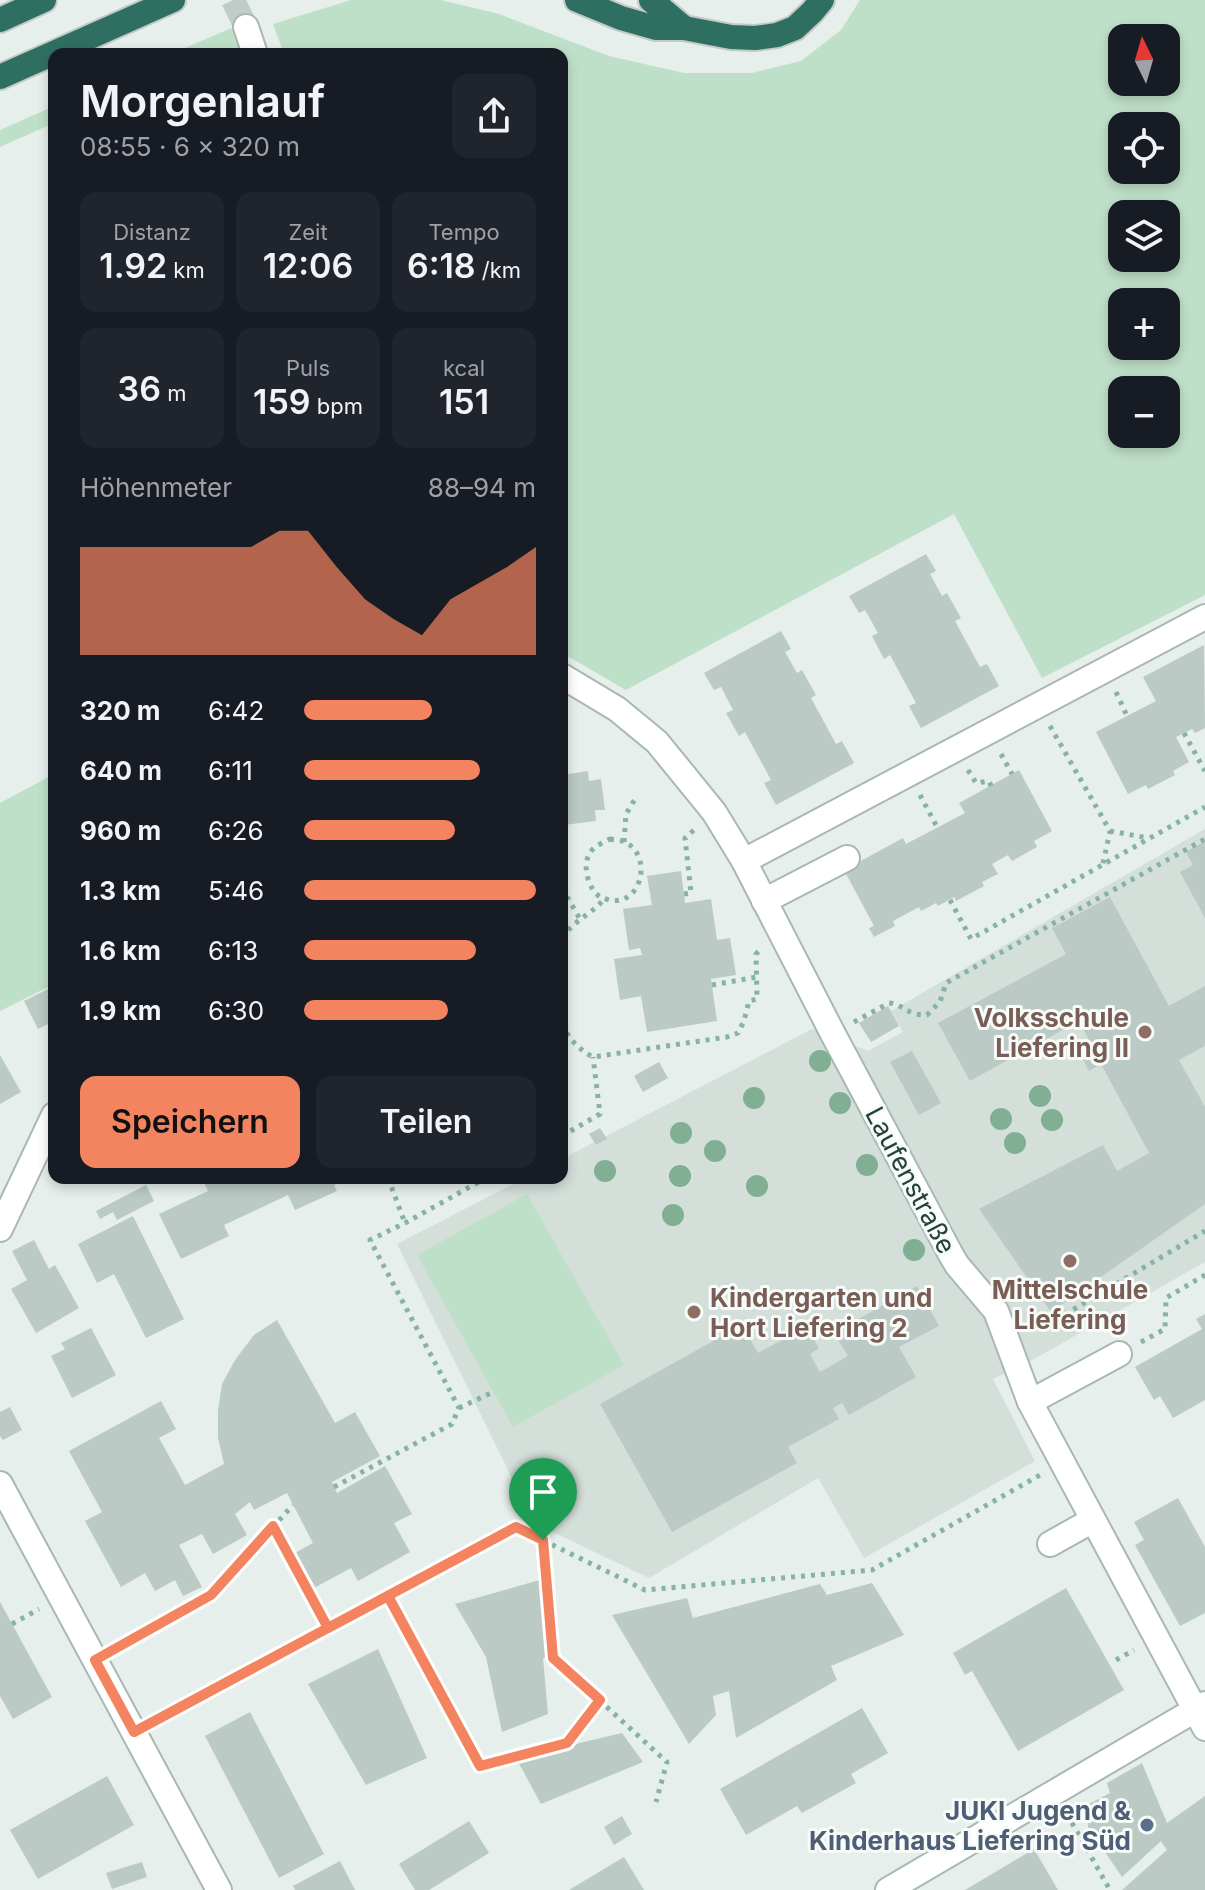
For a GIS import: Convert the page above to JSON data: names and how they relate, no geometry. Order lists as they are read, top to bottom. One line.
{"streets":{"street":["Laufenstraße"]},"places":["Volksschule Liefering II","Mittelschule Liefering","Kindergarten und Hort Liefering 2","JUKI Jugend & Kinderhaus Liefering Süd"],"north":"top","page":{"map_buttons":["+","−"],"heading":["Morgenlauf","08:55 · 6 × 320 m"],"stats":[["Distanz","1.92 km"],["Zeit","12:06"],["Tempo","6:18 /km"],["36 m"],["Puls","159 bpm"],["kcal","151"]],"chart":["Höhenmeter","88–94 m"],"list":[{"name":"320 m","note":"6:42"},{"name":"640 m","note":"6:11"},{"name":"960 m","note":"6:26"},{"name":"1.3 km","note":"5:46"},{"name":"1.6 km","note":"6:13"},{"name":"1.9 km","note":"6:30"}],"buttons":["Speichern","Teilen"]}}
